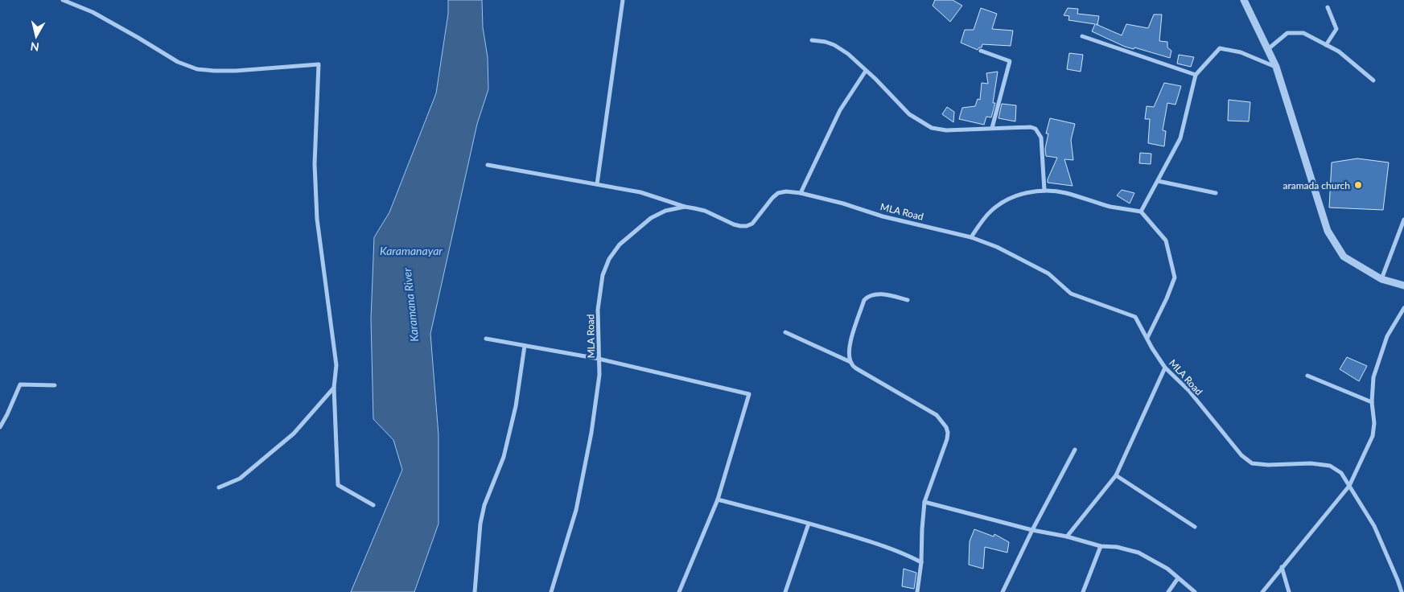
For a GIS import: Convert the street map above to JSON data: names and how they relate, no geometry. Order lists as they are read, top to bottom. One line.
{"streets":{"street":["MLA Road"]},"water":["Karamanayar","Karamana River"],"places":["aramada church"],"north":"bottom"}
